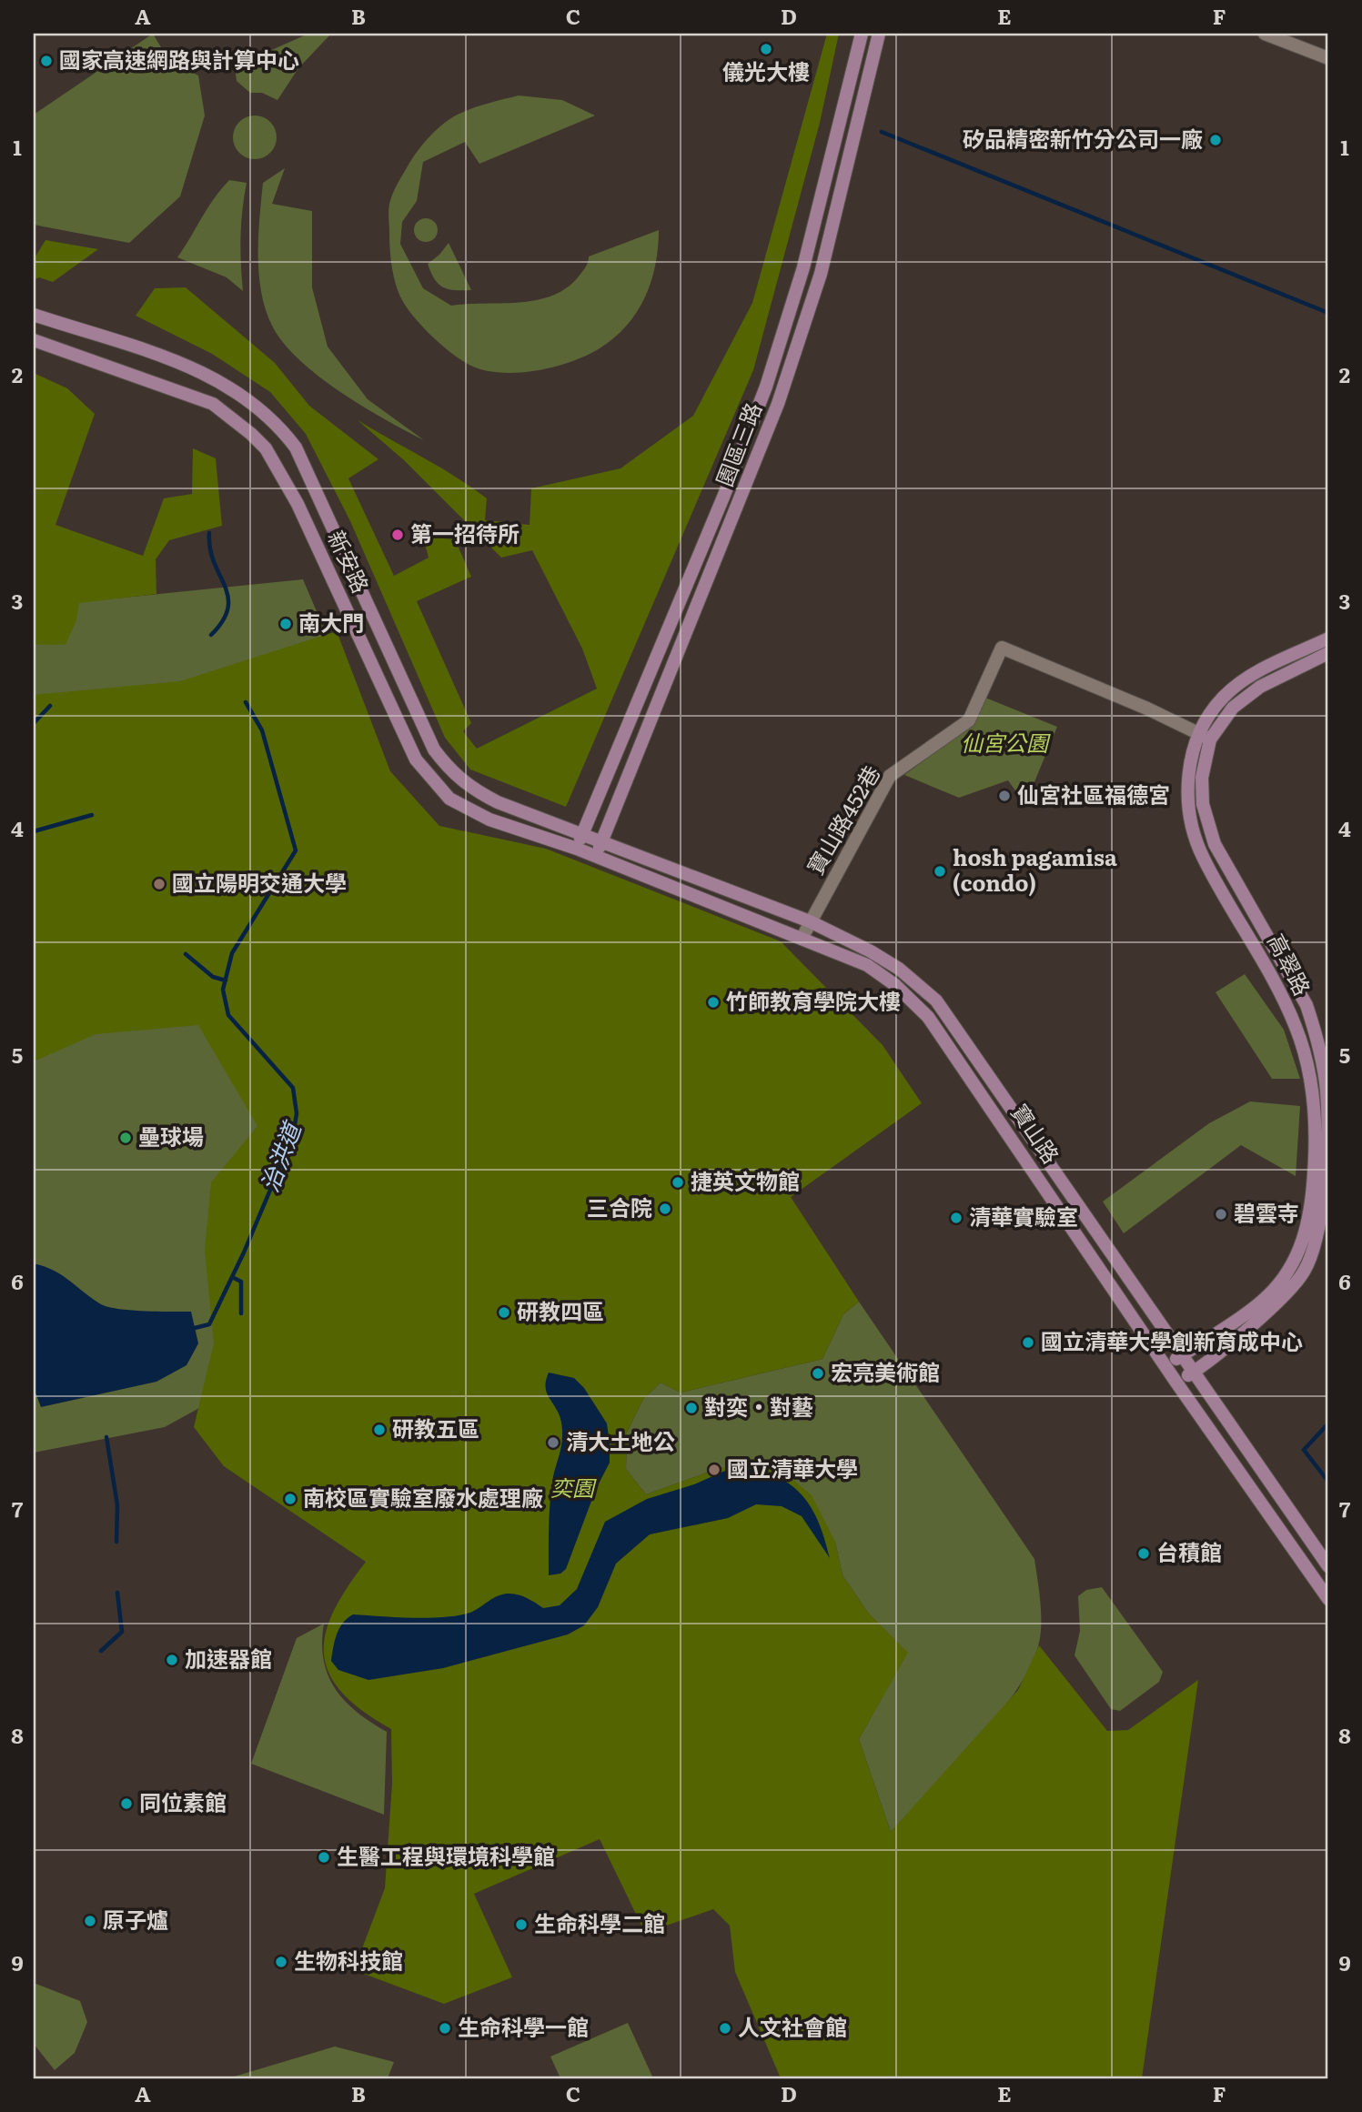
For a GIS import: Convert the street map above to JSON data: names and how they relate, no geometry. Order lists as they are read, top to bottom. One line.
{"streets":{"street":["園區三路","新安路","寶山路452巷","高翠路","寶山路"]},"crossings":[["園區三路","新安路"],["園區三路","寶山路"],["新安路","寶山路"],["寶山路452巷","高翠路"],["寶山路452巷","寶山路"],["高翠路","寶山路"]],"water":["治洪道"],"parks":["仙宮公園","奕園"],"places":["儀光大樓","國家高速網路與計算中心","矽品精密新竹分公司一廠","第一招待所","南大門","仙宮社區福德宮","hosh pagamisa (condo)","國立陽明交通大學","竹師教育學院大樓","壘球場","捷英文物館","三合院","碧雲寺","清華實驗室","研教四區","國立清華大學創新育成中心","宏亮美術館","對奕‧對藝","研教五區","清大土地公","國立清華大學","南校區實驗室廢水處理廠","台積館","加速器館","同位素館","生醫工程與環境科學館","原子爐","生命科學二館","生物科技館","生命科學一館","人文社會館"],"grid":{"columns":["A","B","C","D","E","F"],"rows":["1","2","3","4","5","6","7","8","9"]}}
